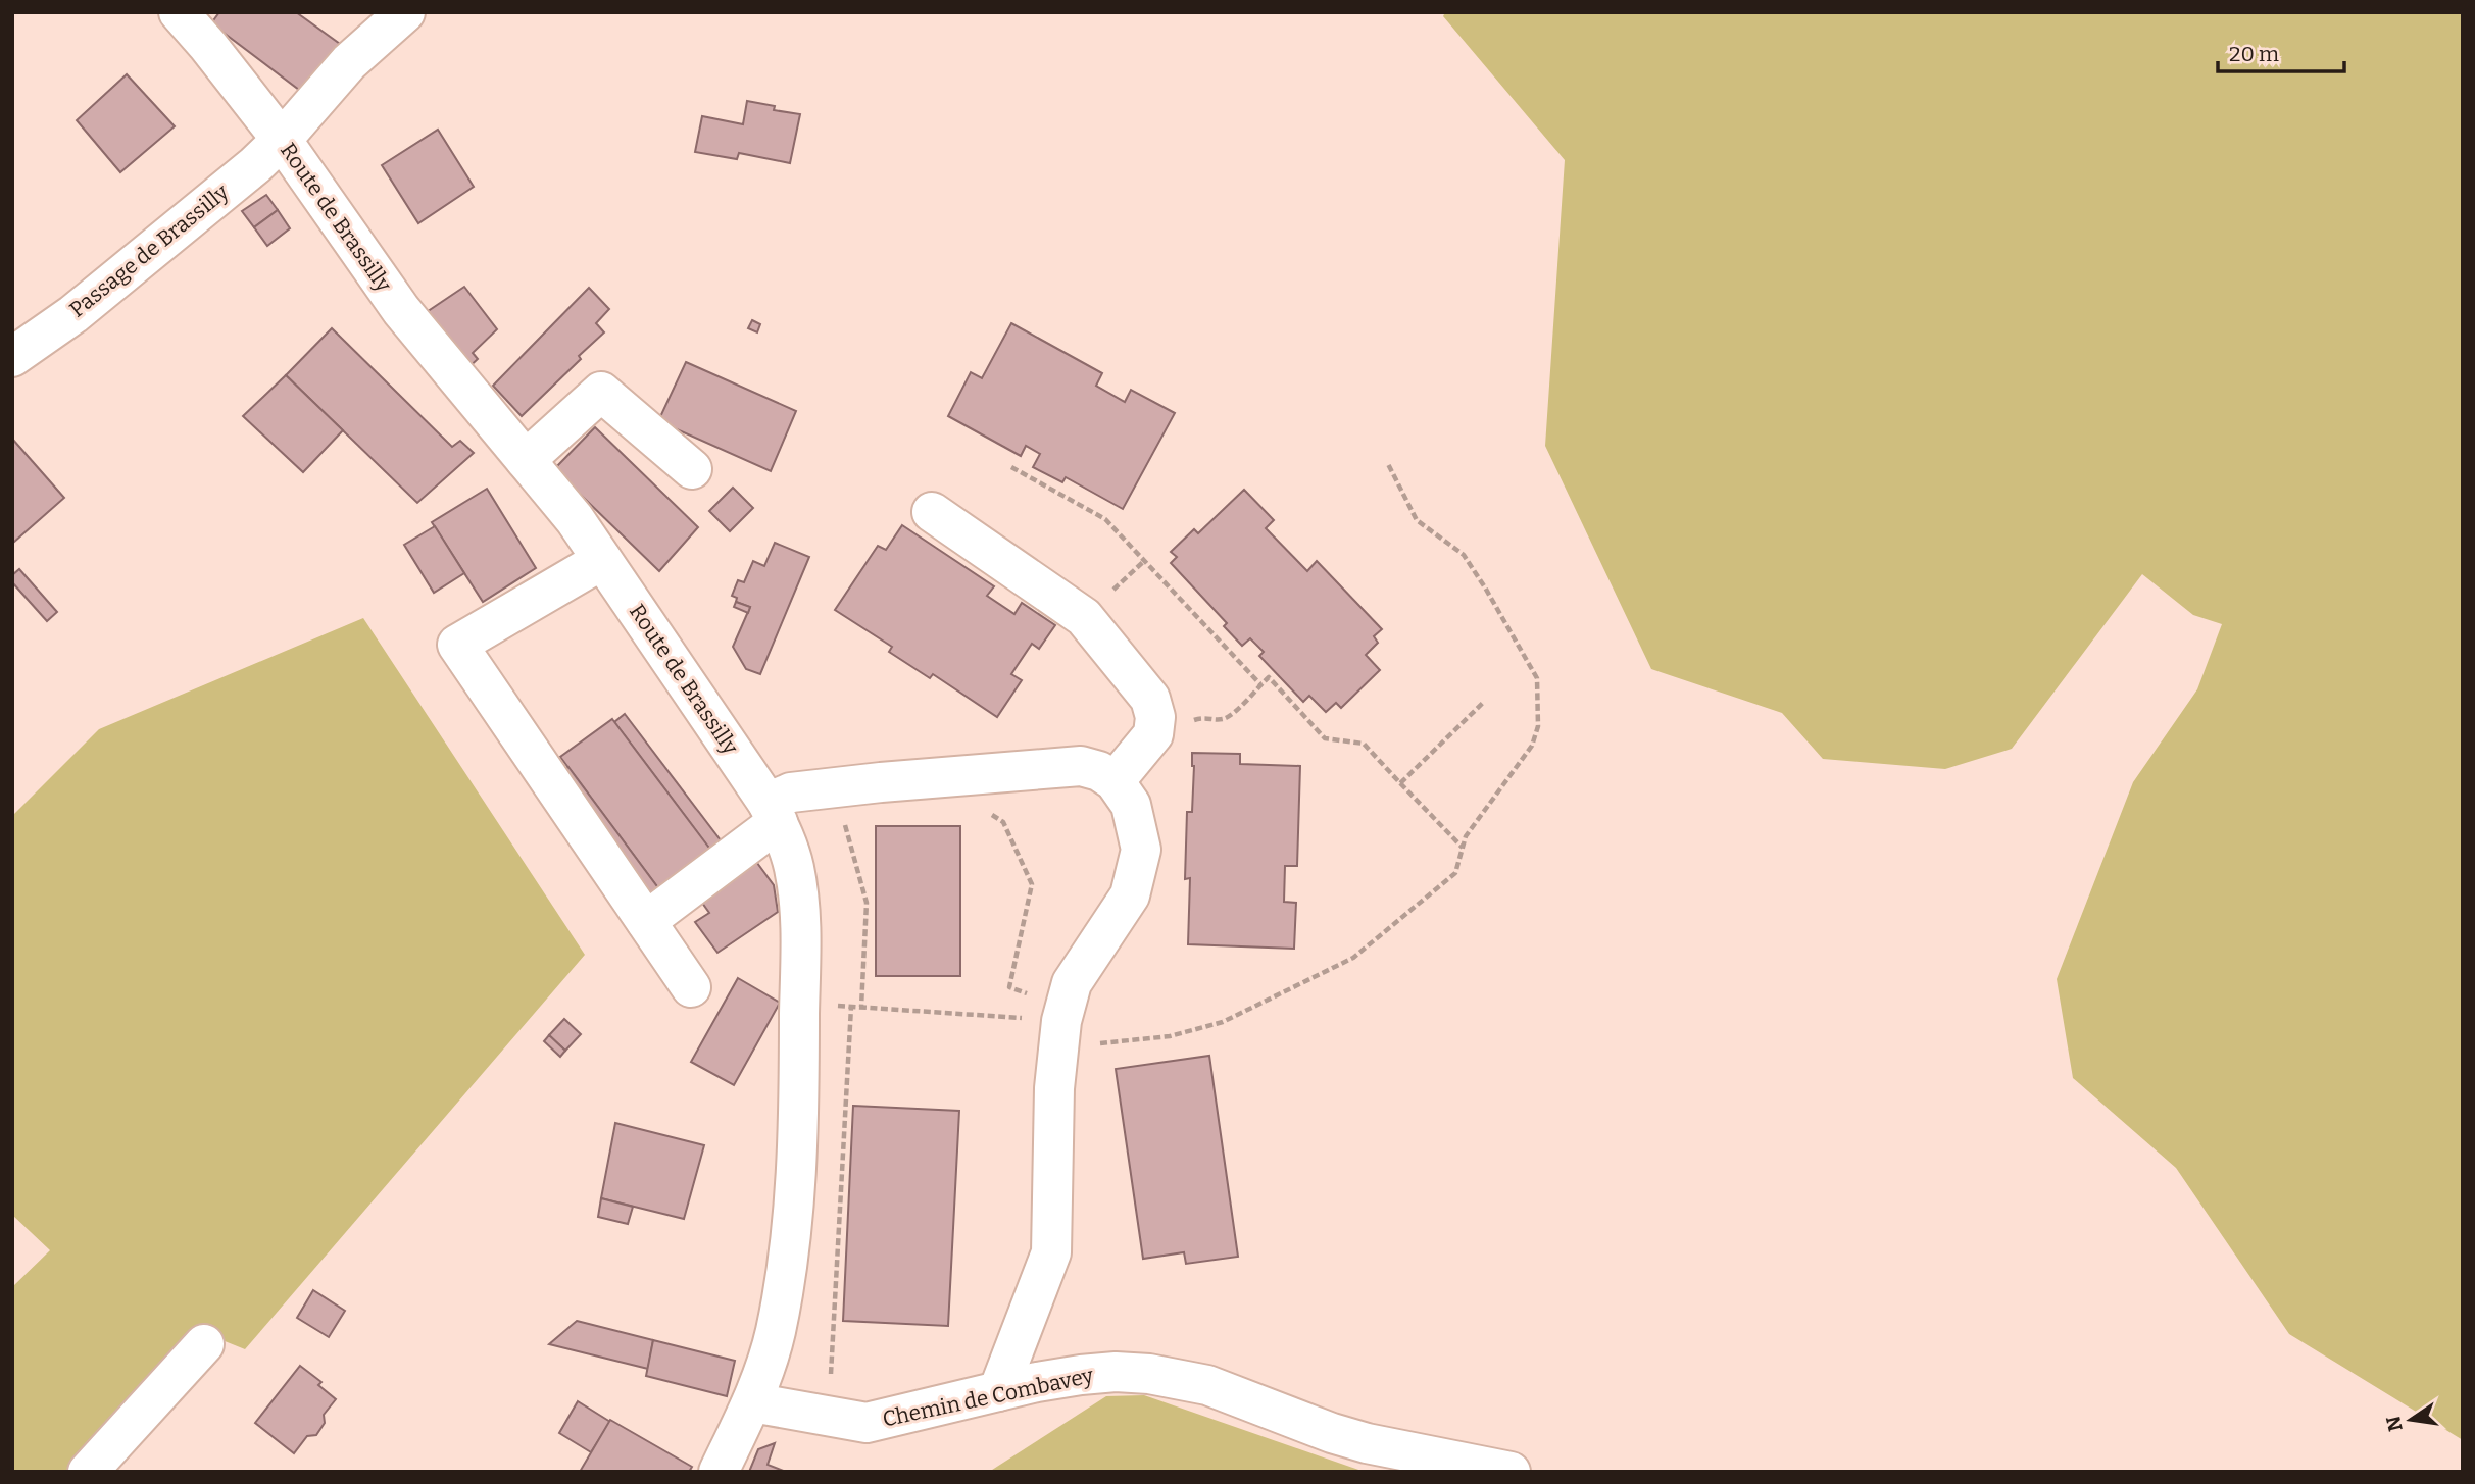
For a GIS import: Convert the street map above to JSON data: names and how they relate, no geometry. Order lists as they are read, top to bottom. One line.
{"streets":{"street":["Route de Brassilly","Passage de Brassilly","Chemin de Combavey"]},"crossings":[["Route de Brassilly","Passage de Brassilly"],["Route de Brassilly","Chemin de Combavey"]],"scale_bar":"20 m","north":"left"}
